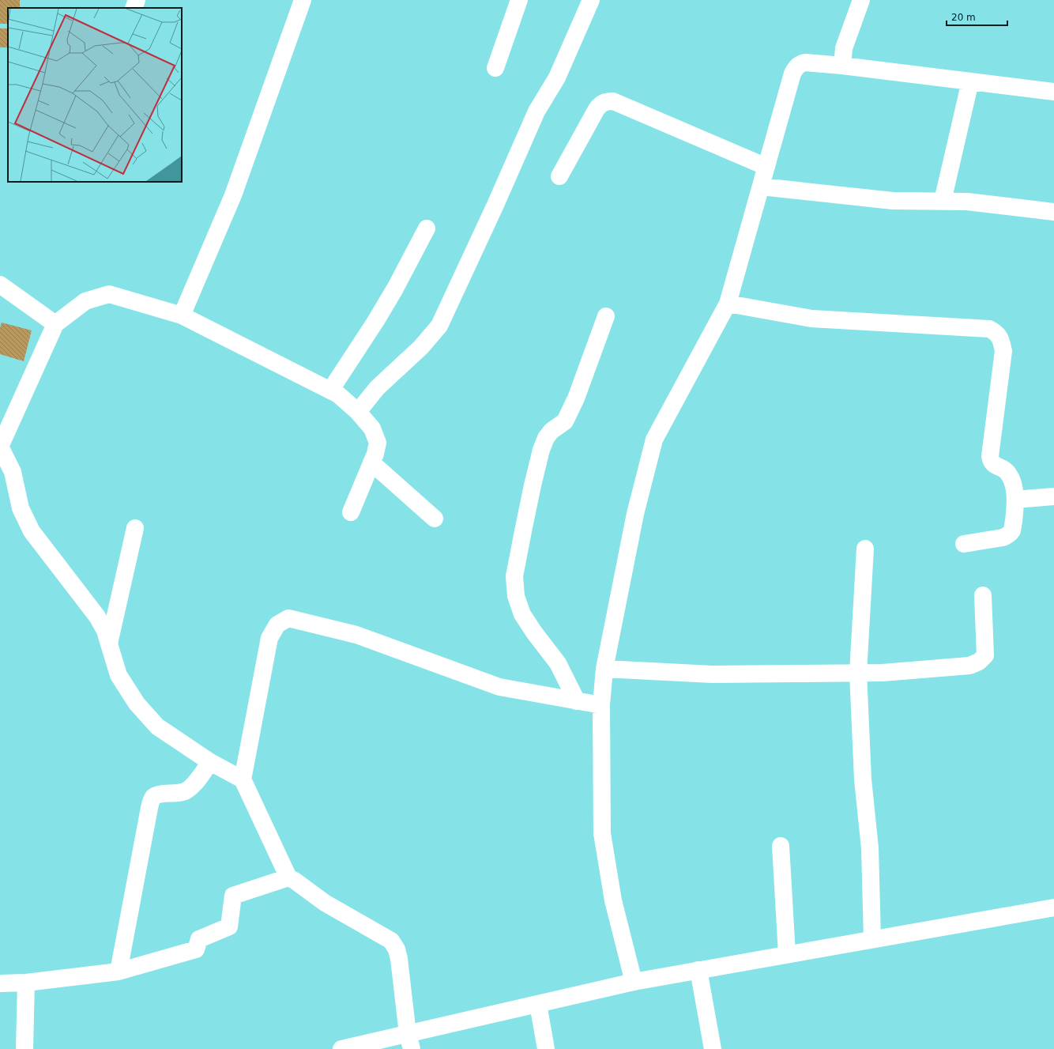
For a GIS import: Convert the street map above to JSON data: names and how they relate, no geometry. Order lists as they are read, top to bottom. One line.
{"scale_bar":"20 m"}
